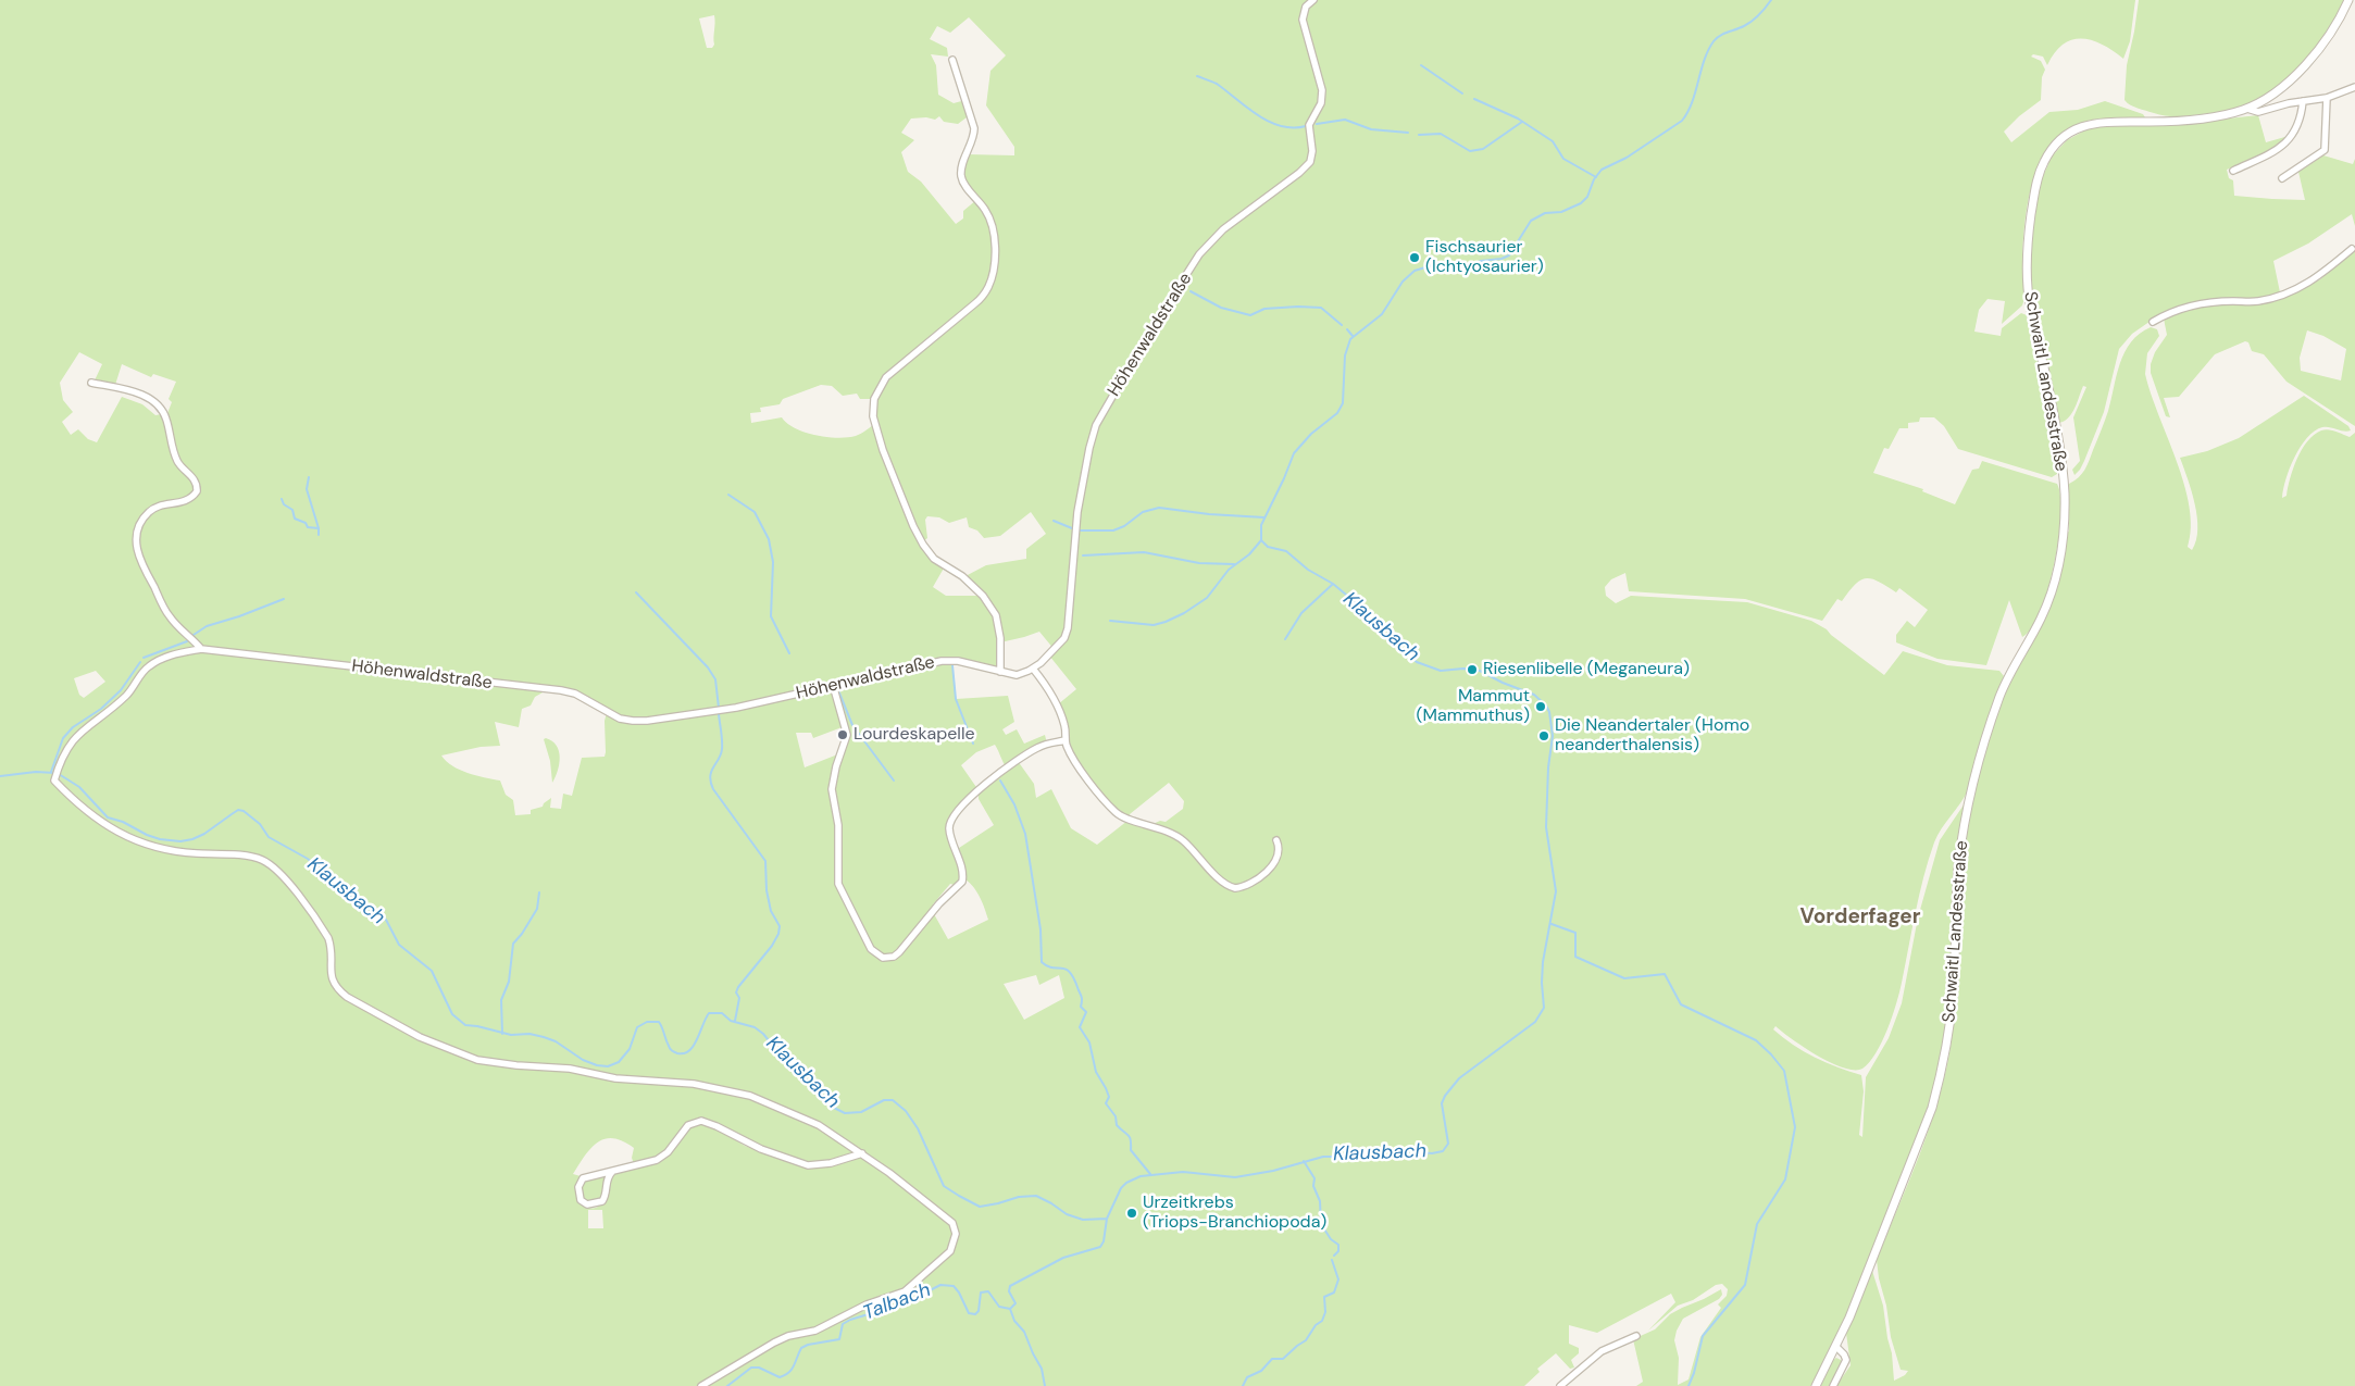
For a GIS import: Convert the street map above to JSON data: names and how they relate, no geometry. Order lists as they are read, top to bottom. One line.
{"streets":{"street":["Höhenwaldstraße","Schwaitl Landesstraße"]},"districts":["Vorderfager"],"water":["Klausbach","Talbach"],"places":["Fischsaurier (Ichtyosaurier)","Riesenlibelle (Meganeura)","Mammut (Mammuthus)","Lourdeskapelle","Die Neandertaler (Homo neanderthalensis)","Urzeitkrebs (Triops-Branchiopoda)"]}
